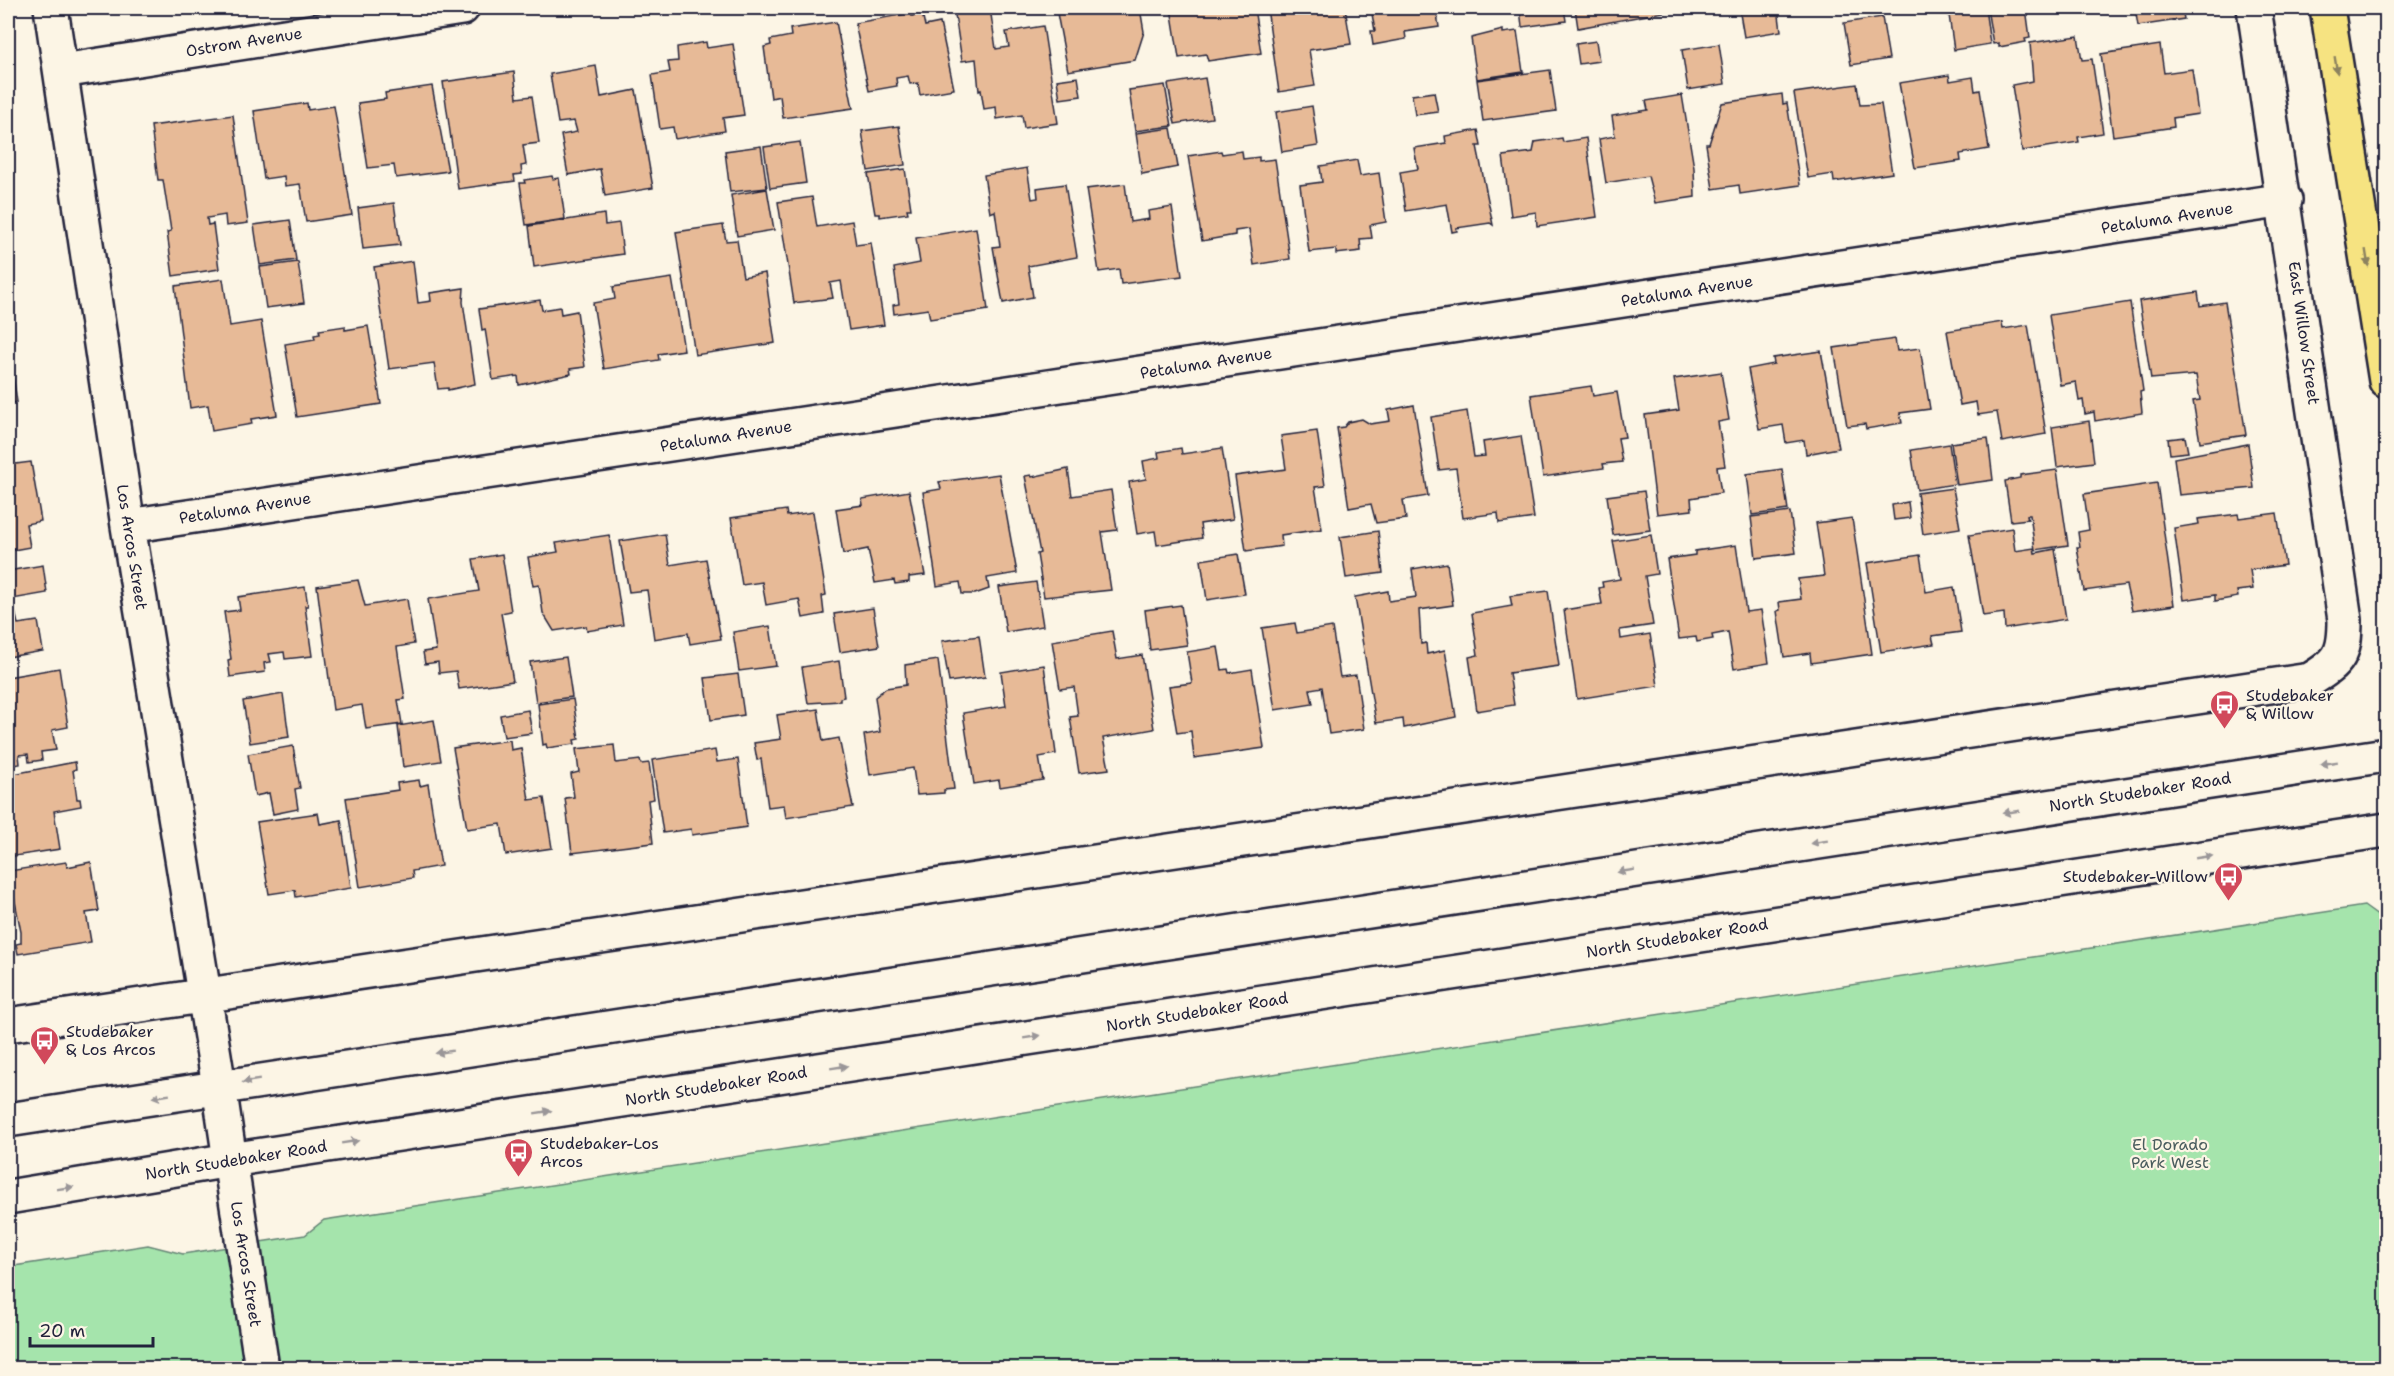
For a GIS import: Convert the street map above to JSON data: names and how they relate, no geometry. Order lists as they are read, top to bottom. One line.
{"streets":{"street":["Ostrom Avenue","Petaluma Avenue","East Willow Street","Los Arcos Street","North Studebaker Road"]},"crossings":[["Ostrom Avenue","Los Arcos Street"],["Petaluma Avenue","East Willow Street"],["Petaluma Avenue","Los Arcos Street"],["East Willow Street","Los Arcos Street"],["Los Arcos Street","North Studebaker Road"]],"parks":["El Dorado Park West"],"places":{"bus stop":["Studebaker & Willow","Studebaker-Willow","Studebaker & Los Arcos","Studebaker-Los Arcos"]},"scale_bar":"20 m"}
